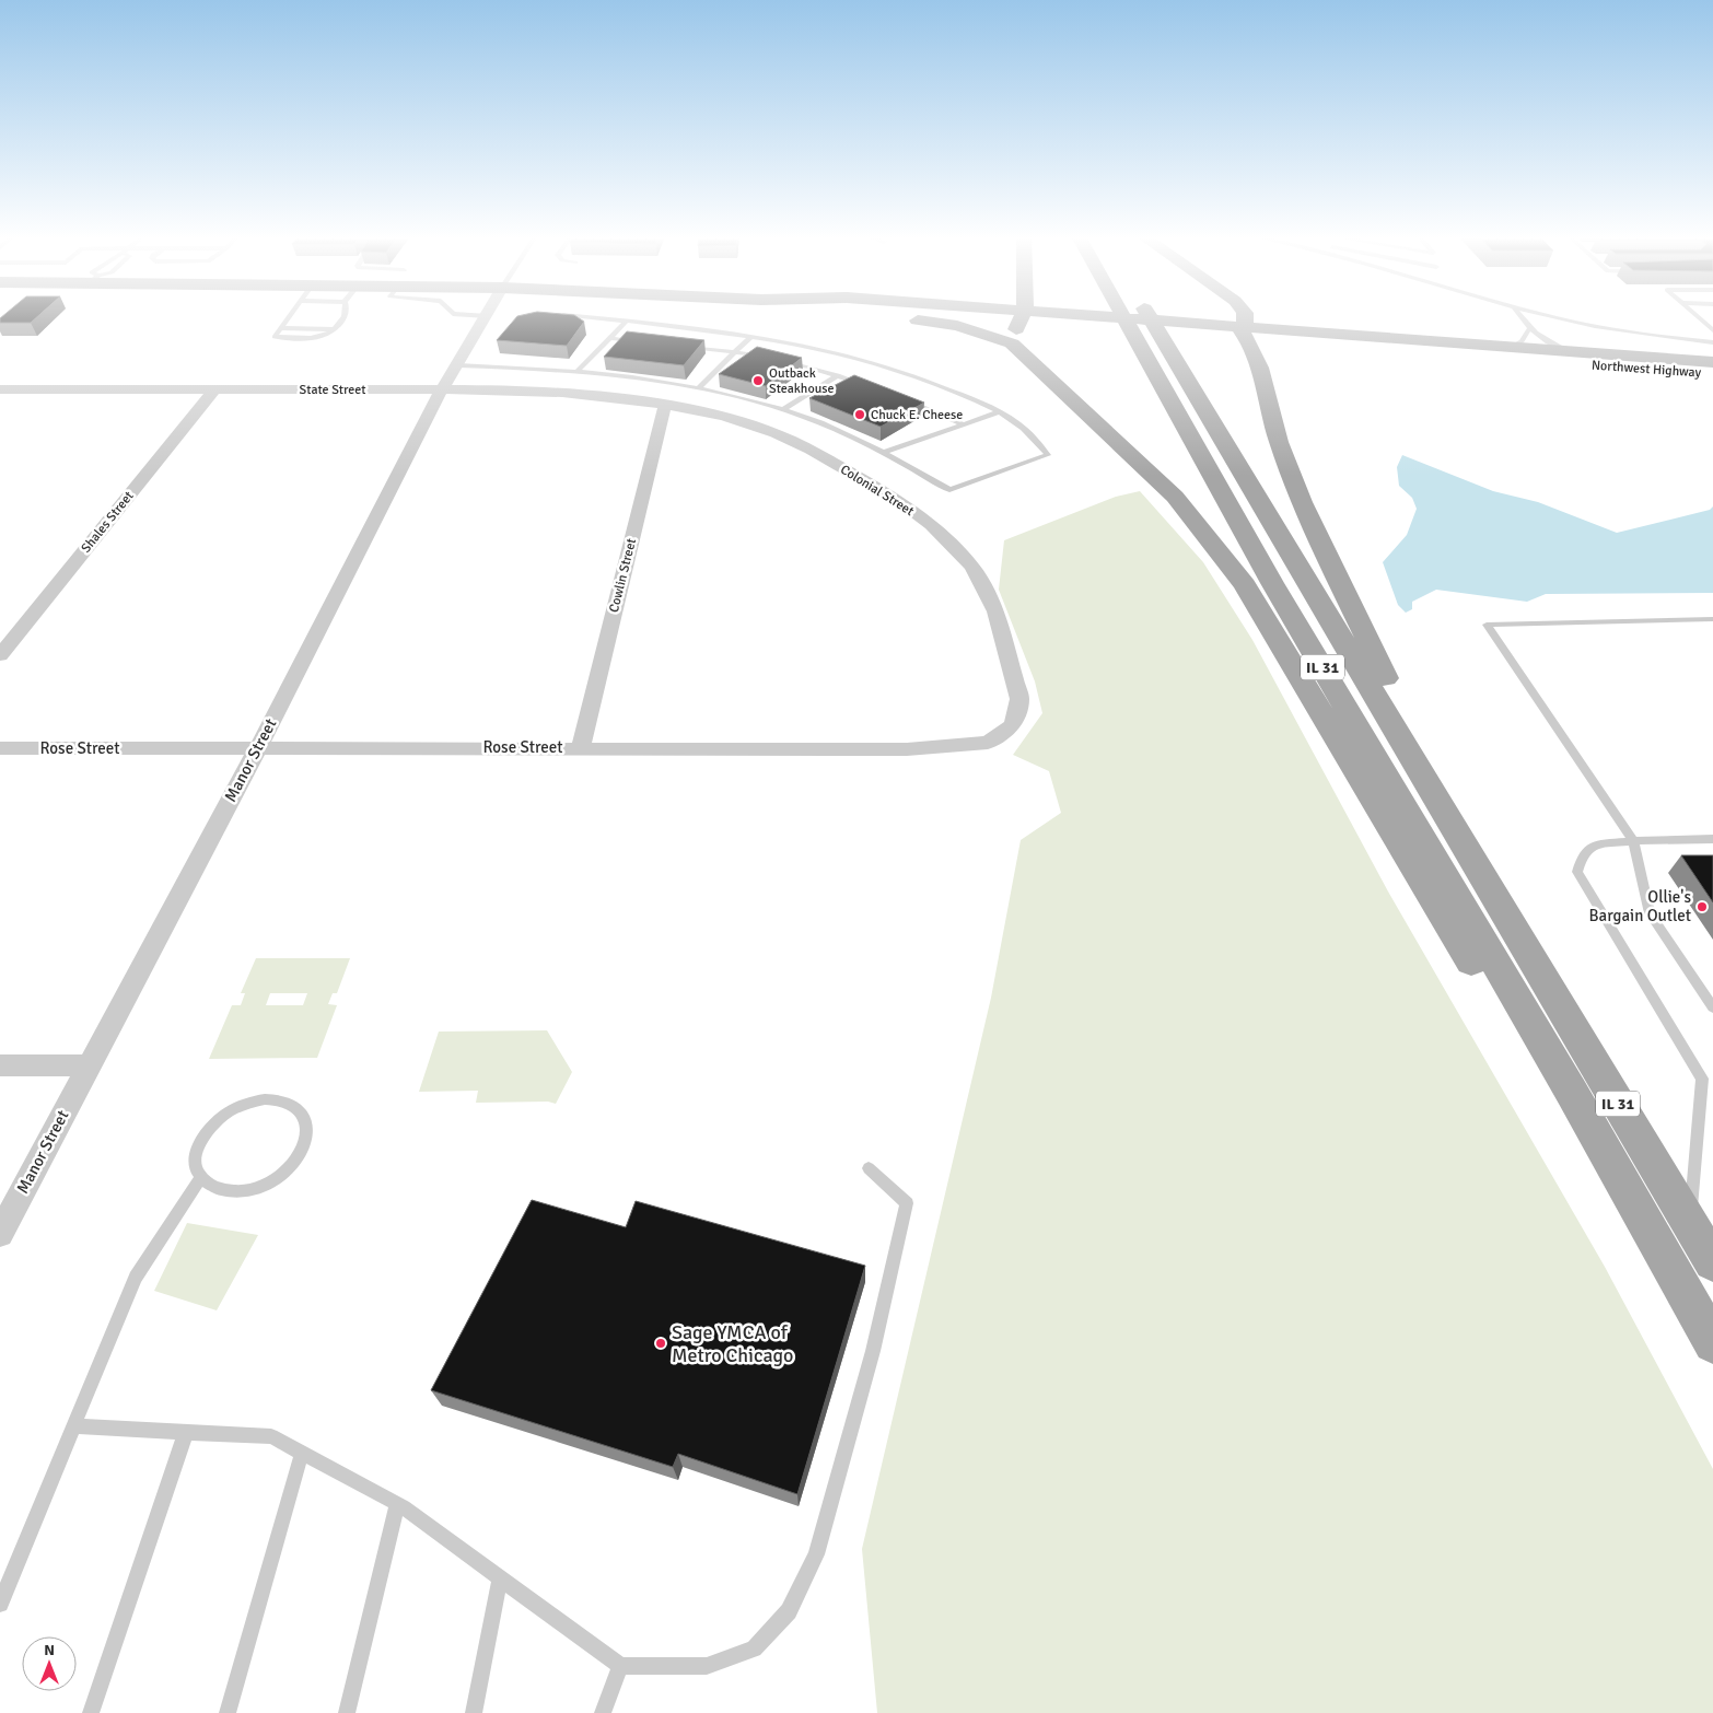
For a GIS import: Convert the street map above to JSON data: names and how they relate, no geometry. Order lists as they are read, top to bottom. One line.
{"streets":{"main road":["Northwest Highway","IL 31"],"street":["State Street","Colonial Street","Shales Street","Cowlin Street","Rose Street","Manor Street"]},"crossings":[["State Street","Colonial Street"],["State Street","Shales Street"],["State Street","Cowlin Street"],["State Street","Manor Street"],["Colonial Street","Cowlin Street"],["Colonial Street","Rose Street"],["Cowlin Street","Rose Street"],["Rose Street","Manor Street"]],"places":["Outback Steakhouse","Chuck E. Cheese","Ollie's Bargain Outlet","Sage YMCA of Metro Chicago"],"north":"top"}
